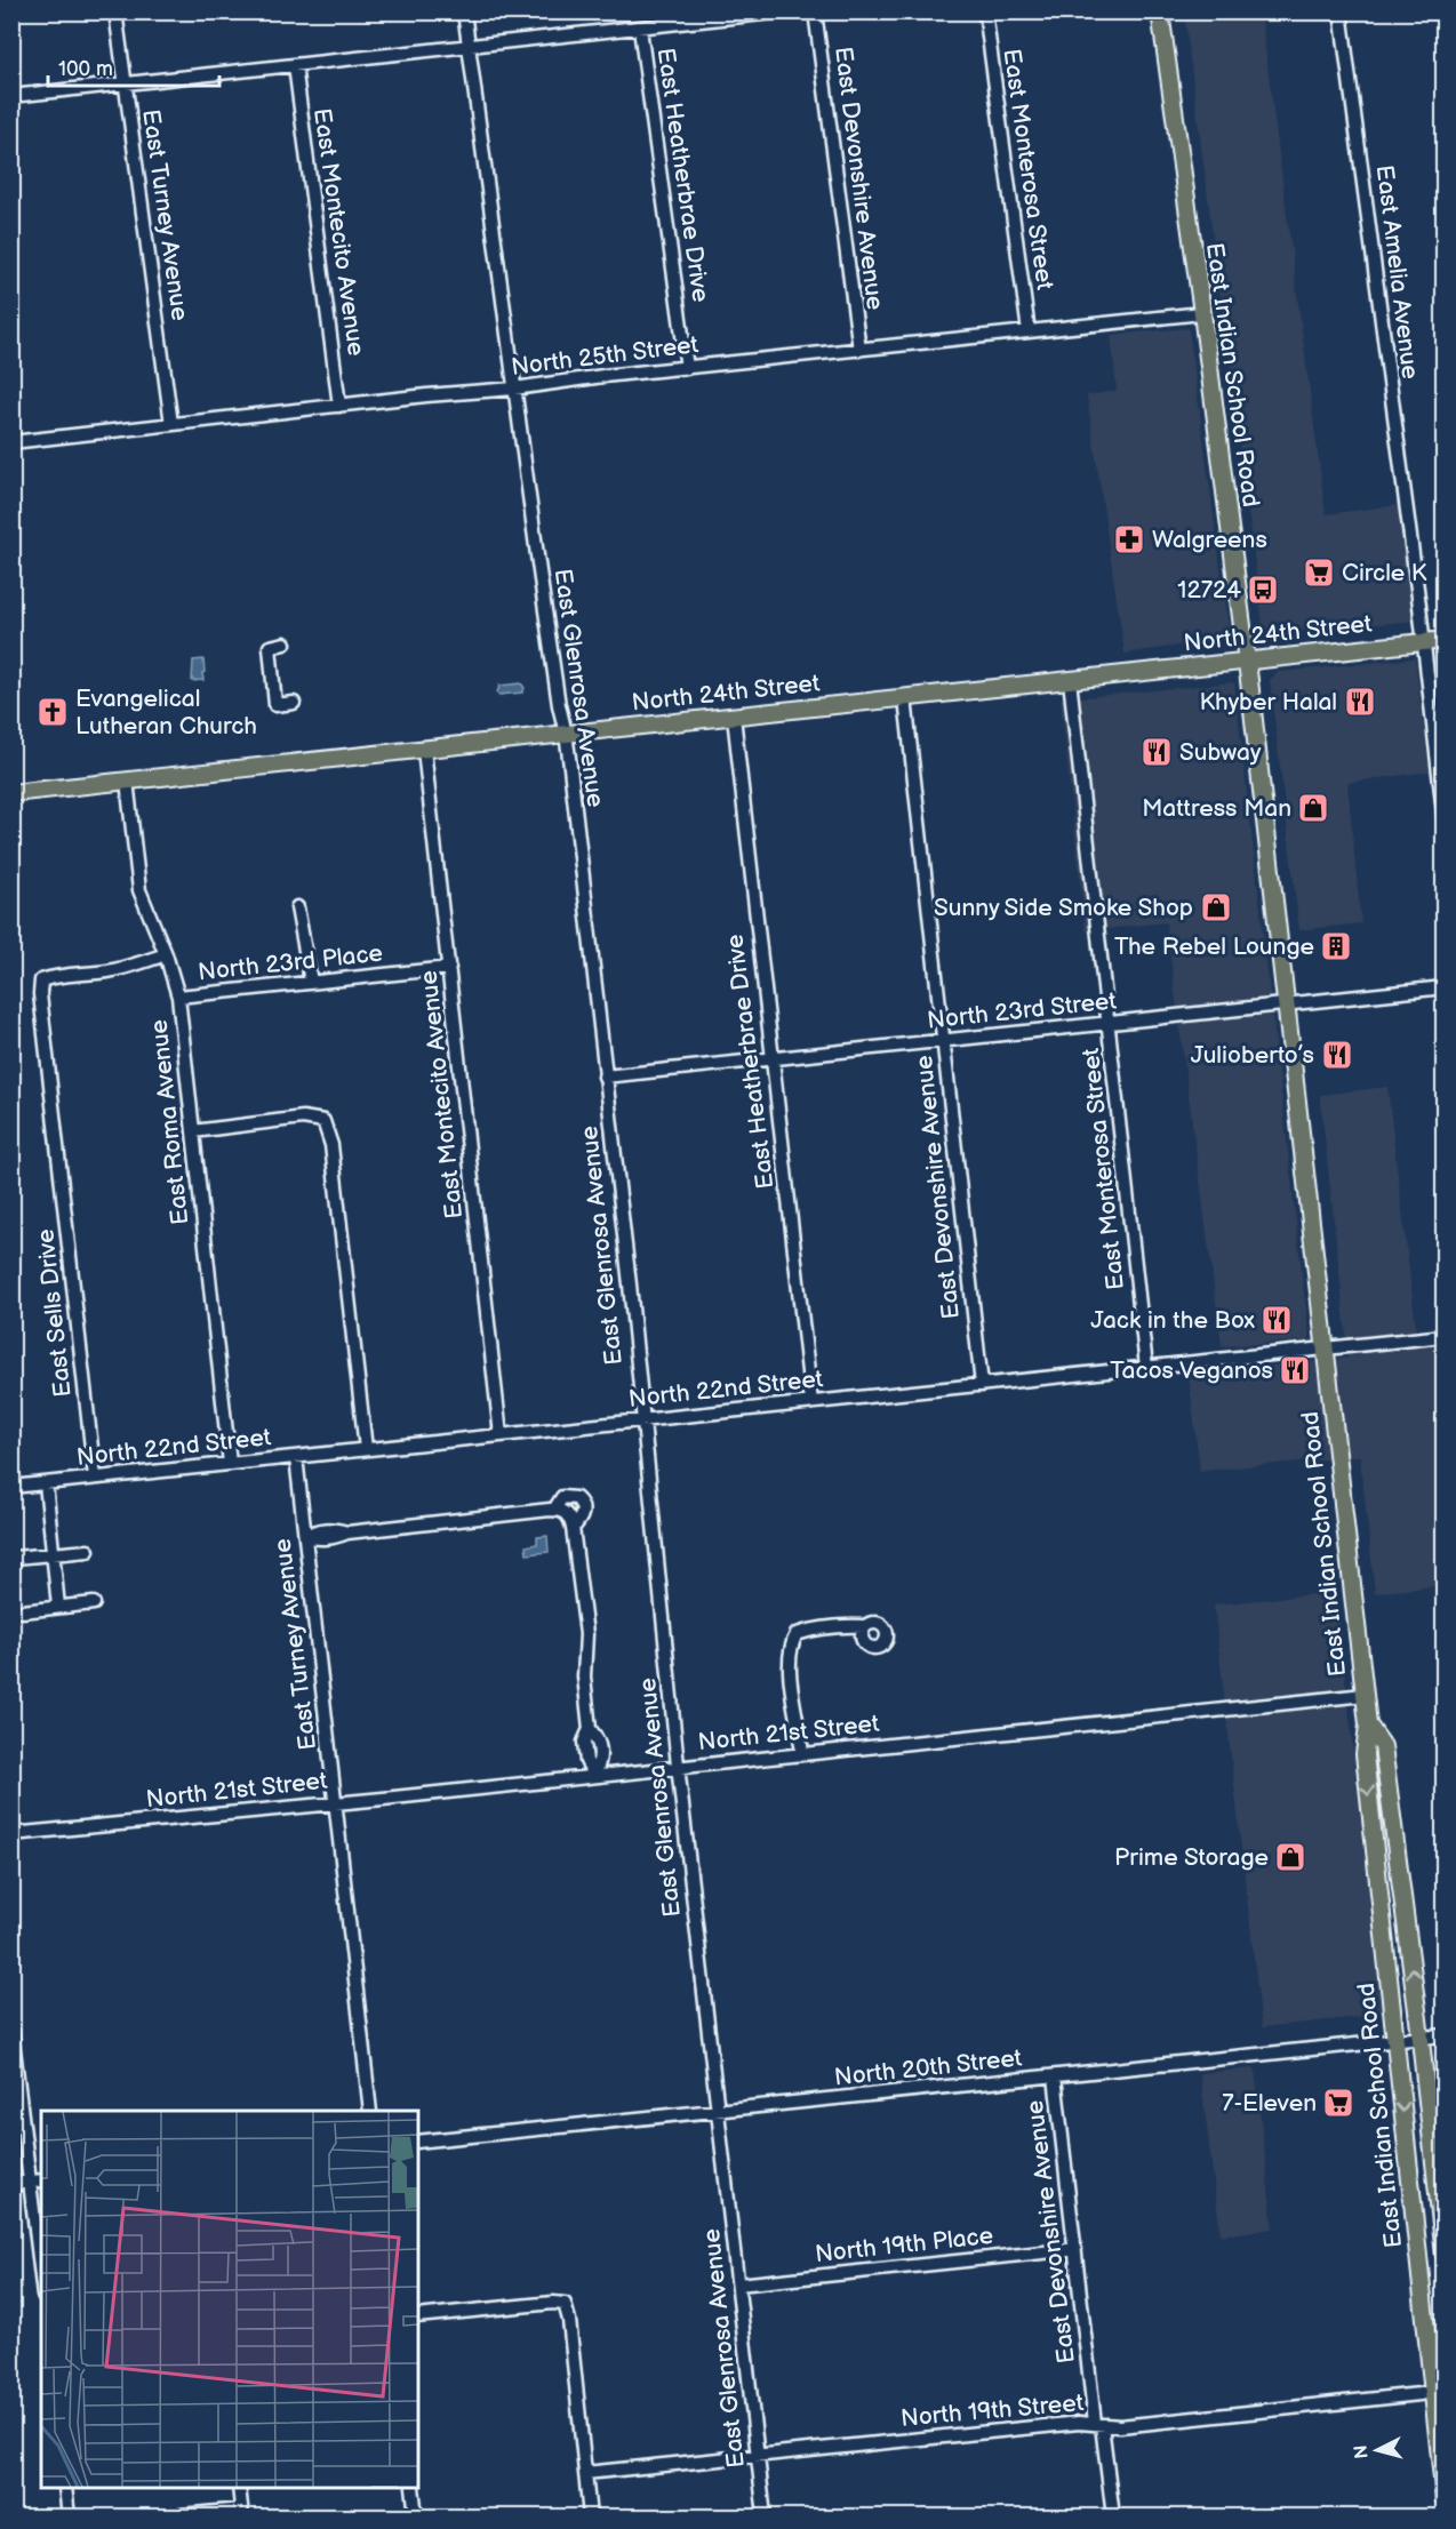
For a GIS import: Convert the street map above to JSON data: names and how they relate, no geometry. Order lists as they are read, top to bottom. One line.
{"streets":{"main road":["East Indian School Road","North 24th Street"],"street":["East Monterosa Street","East Heatherbrae Drive","East Devonshire Avenue","East Turney Avenue","East Montecito Avenue","East Amelia Avenue","North 25th Street","East Glenrosa Avenue","North 23rd Place","North 23rd Street","East Roma Avenue","East Sells Drive","North 22nd Street","North 21st Street","North 20th Street","North 19th Place","North 19th Street"]},"crossings":[["East Monterosa Street","North 25th Street"],["East Monterosa Street","North 24th Street"],["East Monterosa Street","North 23rd Street"],["East Monterosa Street","North 22nd Street"],["East Heatherbrae Drive","North 25th Street"],["East Heatherbrae Drive","North 24th Street"],["East Heatherbrae Drive","North 23rd Street"],["East Heatherbrae Drive","North 22nd Street"],["East Devonshire Avenue","North 25th Street"],["East Devonshire Avenue","North 24th Street"],["East Devonshire Avenue","North 23rd Street"],["East Devonshire Avenue","North 22nd Street"],["East Devonshire Avenue","North 20th Street"],["East Devonshire Avenue","North 19th Place"],["East Devonshire Avenue","North 19th Street"],["East Turney Avenue","North 25th Street"],["East Turney Avenue","North 22nd Street"],["East Turney Avenue","North 21st Street"],["East Montecito Avenue","North 25th Street"],["East Montecito Avenue","North 24th Street"],["East Montecito Avenue","North 23rd Place"],["East Montecito Avenue","North 22nd Street"],["East Amelia Avenue","North 24th Street"],["North 25th Street","East Indian School Road"],["North 25th Street","East Glenrosa Avenue"],["East Indian School Road","North 24th Street"],["East Indian School Road","North 23rd Street"],["East Indian School Road","North 22nd Street"],["East Indian School Road","North 21st Street"],["East Indian School Road","North 20th Street"],["East Indian School Road","North 19th Street"],["North 24th Street","East Glenrosa Avenue"],["North 24th Street","East Roma Avenue"],["East Glenrosa Avenue","North 23rd Street"],["East Glenrosa Avenue","North 22nd Street"],["East Glenrosa Avenue","North 21st Street"],["East Glenrosa Avenue","North 20th Street"],["East Glenrosa Avenue","North 19th Place"],["East Glenrosa Avenue","North 19th Street"],["North 23rd Place","East Roma Avenue"],["North 23rd Place","East Sells Drive"],["East Roma Avenue","North 22nd Street"],["East Sells Drive","North 22nd Street"]],"places":{"pharmacy":["Walgreens"],"supermarket":["Circle K","7-Eleven"],"bus stop":["12724"],"restaurant":["Khyber Halal","Subway","Julioberto’s","Jack in the Box","Tacos Veganos"],"church":["Evangelical Lutheran Church"],"shop":["Mattress Man","Sunny Side Smoke Shop","Prime Storage"],"building":["The Rebel Lounge"]},"scale_bar":"100 m","north":"left"}
